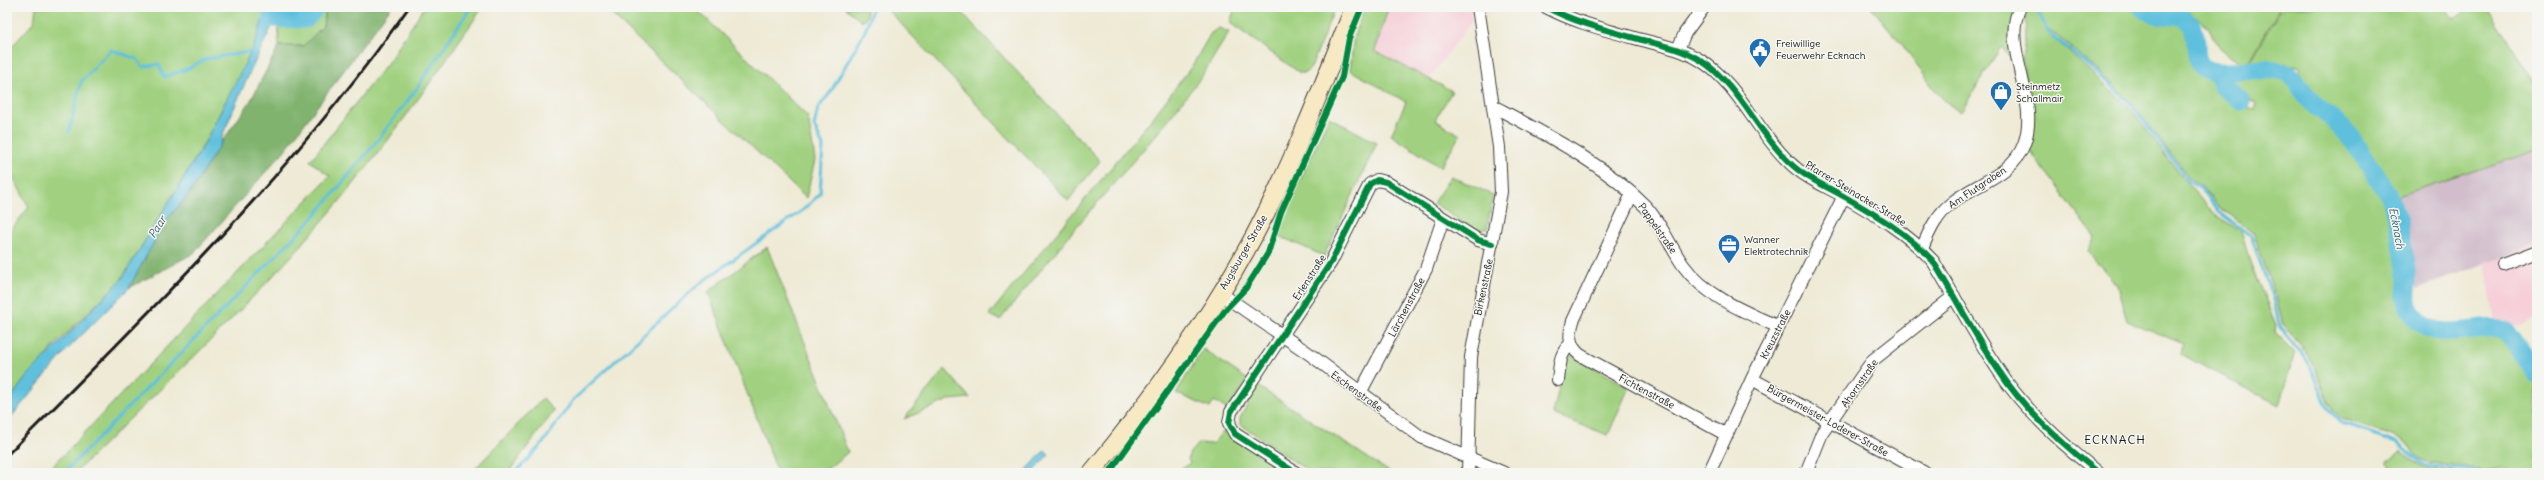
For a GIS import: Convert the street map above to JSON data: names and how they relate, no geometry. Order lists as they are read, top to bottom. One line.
{"streets":{"main road":["Augsburger Straße"],"street":["Am Flutgraben","Pfarrer-Steinacker-Straße","Pappelstraße","Erlenstraße","Birkenstraße","Lärchenstraße","Kreuzstraße","Ahornstraße","Eschenstraße","Fichtenstraße","Bürgermeister-Loderer-Straße"]},"crossings":[["Am Flutgraben","Pfarrer-Steinacker-Straße"],["Pfarrer-Steinacker-Straße","Kreuzstraße"],["Pfarrer-Steinacker-Straße","Ahornstraße"],["Pappelstraße","Birkenstraße"],["Pappelstraße","Kreuzstraße"],["Augsburger Straße","Eschenstraße"],["Erlenstraße","Birkenstraße"],["Erlenstraße","Lärchenstraße"],["Erlenstraße","Eschenstraße"],["Birkenstraße","Eschenstraße"],["Lärchenstraße","Eschenstraße"],["Kreuzstraße","Fichtenstraße"],["Kreuzstraße","Bürgermeister-Loderer-Straße"],["Ahornstraße","Bürgermeister-Loderer-Straße"]],"districts":["ECKNACH"],"water":["Paar","Ecknach"],"places":{"public building":["Freiwillige Feuerwehr Ecknach"],"shop":["Steinmetz Schallmair"],"office":["Wanner Elektrotechnik"]}}
